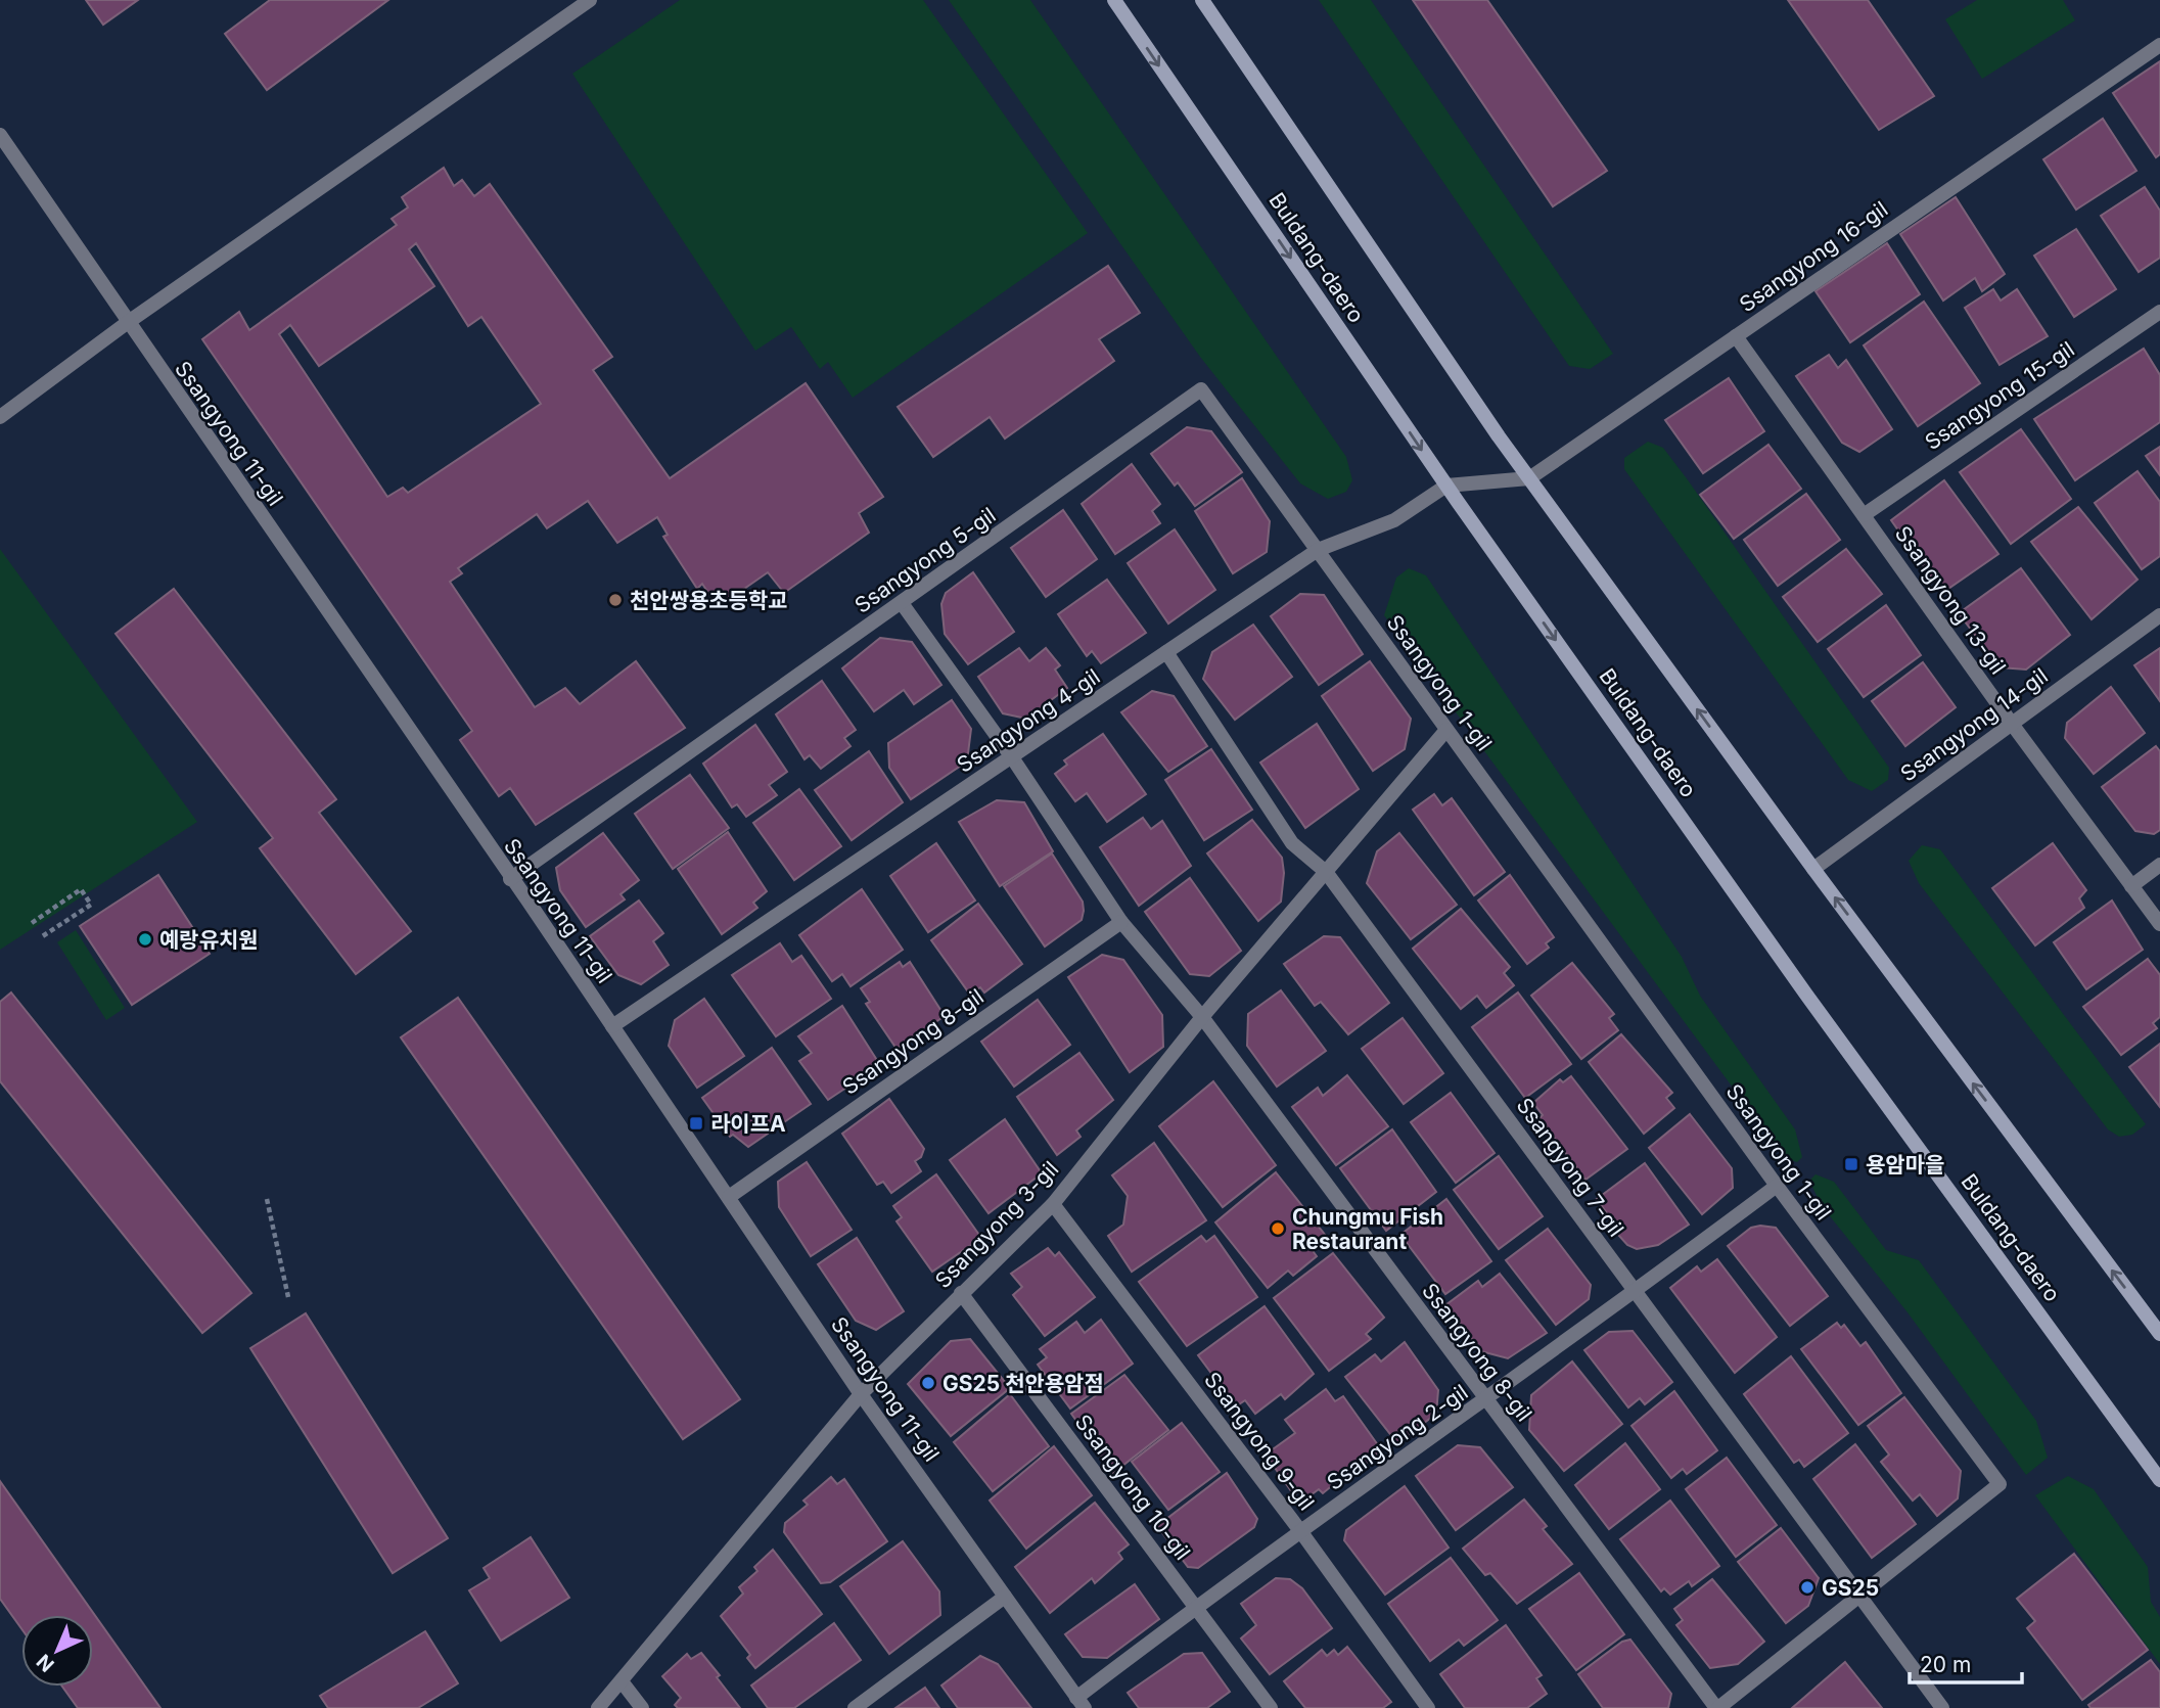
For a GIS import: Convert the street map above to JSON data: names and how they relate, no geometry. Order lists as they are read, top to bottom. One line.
{"streets":{"main road":["Buldang-daero"],"street":["Ssangyong 16-gil","Ssangyong 15-gil","Ssangyong 11-gil","Ssangyong 5-gil","Ssangyong 13-gil","Ssangyong 1-gil","Ssangyong 4-gil","Ssangyong 14-gil","Ssangyong 8-gil","Ssangyong 7-gil","Ssangyong 3-gil","Ssangyong 2-gil","Ssangyong 9-gil","Ssangyong 10-gil"]},"crossings":[["Ssangyong 16-gil","Ssangyong 13-gil"],["Ssangyong 16-gil","Ssangyong 4-gil"],["Buldang-daero","Ssangyong 4-gil"],["Ssangyong 15-gil","Ssangyong 13-gil"],["Ssangyong 11-gil","Ssangyong 5-gil"],["Ssangyong 11-gil","Ssangyong 4-gil"],["Ssangyong 11-gil","Ssangyong 8-gil"],["Ssangyong 11-gil","Ssangyong 3-gil"],["Ssangyong 11-gil","Ssangyong 2-gil"],["Ssangyong 5-gil","Ssangyong 1-gil"],["Ssangyong 5-gil","Ssangyong 4-gil"],["Ssangyong 5-gil","Ssangyong 8-gil"],["Ssangyong 13-gil","Ssangyong 14-gil"],["Ssangyong 1-gil","Ssangyong 4-gil"],["Ssangyong 1-gil","Ssangyong 8-gil"],["Ssangyong 1-gil","Ssangyong 7-gil"],["Ssangyong 1-gil","Ssangyong 3-gil"],["Ssangyong 1-gil","Ssangyong 2-gil"],["Ssangyong 4-gil","Ssangyong 8-gil"],["Ssangyong 4-gil","Ssangyong 7-gil"],["Ssangyong 8-gil","Ssangyong 3-gil"],["Ssangyong 8-gil","Ssangyong 2-gil"],["Ssangyong 7-gil","Ssangyong 3-gil"],["Ssangyong 7-gil","Ssangyong 2-gil"],["Ssangyong 3-gil","Ssangyong 9-gil"],["Ssangyong 3-gil","Ssangyong 10-gil"],["Ssangyong 2-gil","Ssangyong 9-gil"],["Ssangyong 2-gil","Ssangyong 10-gil"]],"places":{"other":["천안쌍용초등학교","예랑유치원","Chungmu Fish Restaurant","GS25 천안용암점","GS25"],"transit":["라이프A","용암마을"]},"scale_bar":"20 m","north":"bottom left"}
